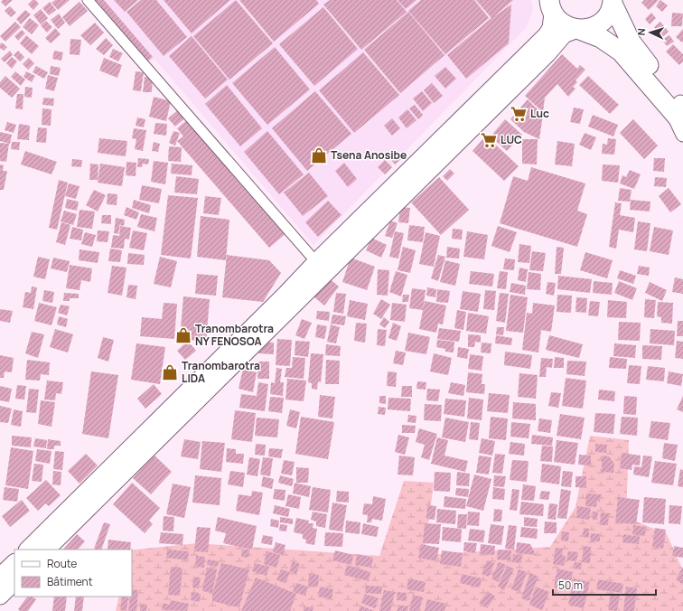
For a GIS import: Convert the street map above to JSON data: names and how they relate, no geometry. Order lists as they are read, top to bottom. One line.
{"places":{"supermarket":["Luc","LUC"],"shop":["Tsena Anosibe","Tranombarotra NY FENOSOA","Tranombarotra LIDA"]},"legend":["Route","Bâtiment"],"scale_bar":"50 m","north":"left"}
